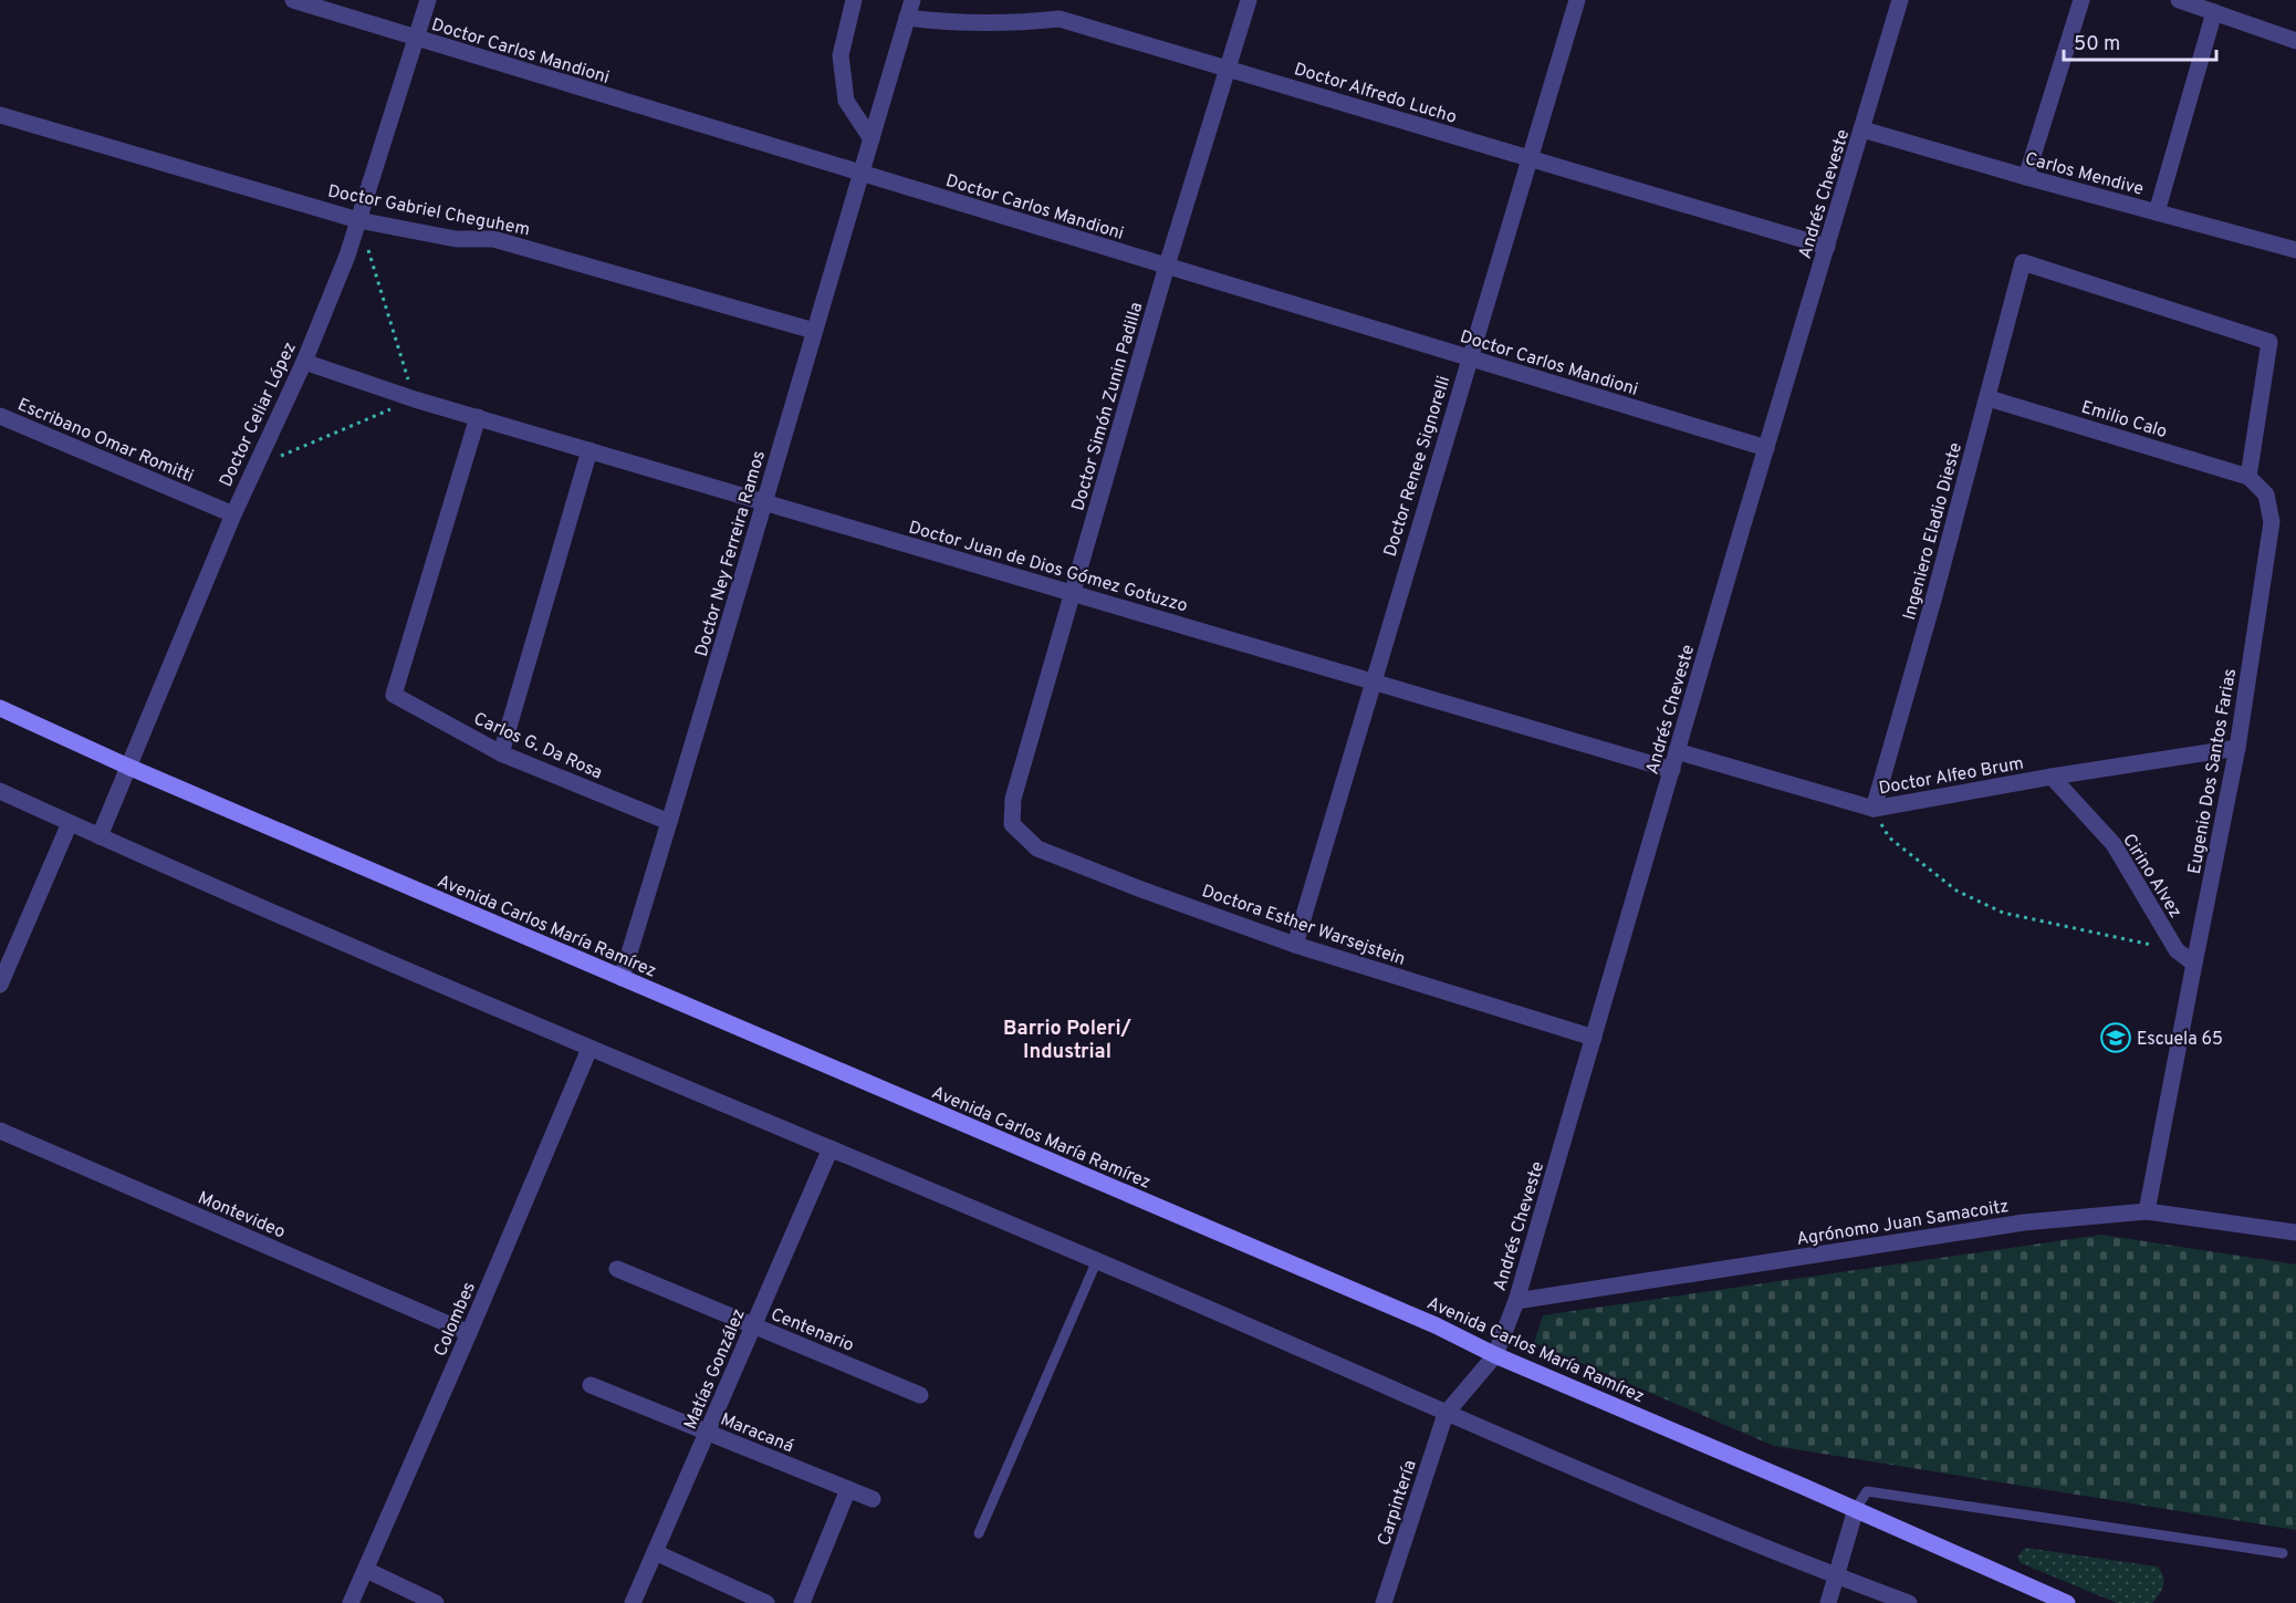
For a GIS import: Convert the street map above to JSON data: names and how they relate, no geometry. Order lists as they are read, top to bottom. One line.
{"streets":{"street":["Doctor Carlos Mandioni","Doctor Alfredo Lucho","Carlos Mendive","Andrés Cheveste","Doctor Gabriel Cheguhem","Doctor Simón Zunin Padilla","Doctor Celiar López","Emilio Calo","Escribano Omar Romitti","Doctor Renee Signorelli","Ingeniero Eladio Dieste","Doctor Ney Ferreira Ramos","Doctor Juan de Dios Gómez Gotuzzo","Carlos G. Da Rosa","Eugenio Dos Santos Farias","Doctor Alfeo Brum","Cirino Alvez","Doctora Esther Warsejstein","Avenida Carlos María Ramírez","Montevideo","Agrónomo Juan Samacoitz","Colombes","Centenario","Matías González","Maracaná","Carpintería"]},"crossings":[["Doctor Carlos Mandioni","Andrés Cheveste"],["Doctor Carlos Mandioni","Doctor Simón Zunin Padilla"],["Doctor Carlos Mandioni","Doctor Celiar López"],["Doctor Carlos Mandioni","Doctor Renee Signorelli"],["Doctor Carlos Mandioni","Doctor Ney Ferreira Ramos"],["Doctor Alfredo Lucho","Andrés Cheveste"],["Doctor Alfredo Lucho","Doctor Simón Zunin Padilla"],["Doctor Alfredo Lucho","Doctor Renee Signorelli"],["Doctor Alfredo Lucho","Doctor Ney Ferreira Ramos"],["Carlos Mendive","Andrés Cheveste"],["Andrés Cheveste","Doctor Juan de Dios Gómez Gotuzzo"],["Andrés Cheveste","Doctor Alfeo Brum"],["Andrés Cheveste","Doctora Esther Warsejstein"],["Andrés Cheveste","Avenida Carlos María Ramírez"],["Andrés Cheveste","Agrónomo Juan Samacoitz"],["Andrés Cheveste","Carpintería"],["Doctor Gabriel Cheguhem","Doctor Celiar López"],["Doctor Gabriel Cheguhem","Doctor Ney Ferreira Ramos"],["Doctor Simón Zunin Padilla","Doctor Juan de Dios Gómez Gotuzzo"],["Doctor Simón Zunin Padilla","Doctora Esther Warsejstein"],["Doctor Celiar López","Escribano Omar Romitti"],["Doctor Celiar López","Doctor Juan de Dios Gómez Gotuzzo"],["Doctor Celiar López","Avenida Carlos María Ramírez"],["Emilio Calo","Ingeniero Eladio Dieste"],["Emilio Calo","Eugenio Dos Santos Farias"],["Doctor Renee Signorelli","Doctor Juan de Dios Gómez Gotuzzo"],["Doctor Renee Signorelli","Doctora Esther Warsejstein"],["Ingeniero Eladio Dieste","Eugenio Dos Santos Farias"],["Ingeniero Eladio Dieste","Doctor Alfeo Brum"],["Doctor Ney Ferreira Ramos","Doctor Juan de Dios Gómez Gotuzzo"],["Doctor Ney Ferreira Ramos","Carlos G. Da Rosa"],["Doctor Ney Ferreira Ramos","Avenida Carlos María Ramírez"],["Doctor Juan de Dios Gómez Gotuzzo","Carlos G. Da Rosa"],["Eugenio Dos Santos Farias","Doctor Alfeo Brum"],["Eugenio Dos Santos Farias","Cirino Alvez"],["Eugenio Dos Santos Farias","Agrónomo Juan Samacoitz"],["Doctor Alfeo Brum","Cirino Alvez"],["Montevideo","Colombes"],["Centenario","Matías González"],["Matías González","Maracaná"]],"districts":["Barrio Poleri/ Industrial"],"places":{"school or university":["Escuela 65"]},"scale_bar":"50 m"}
